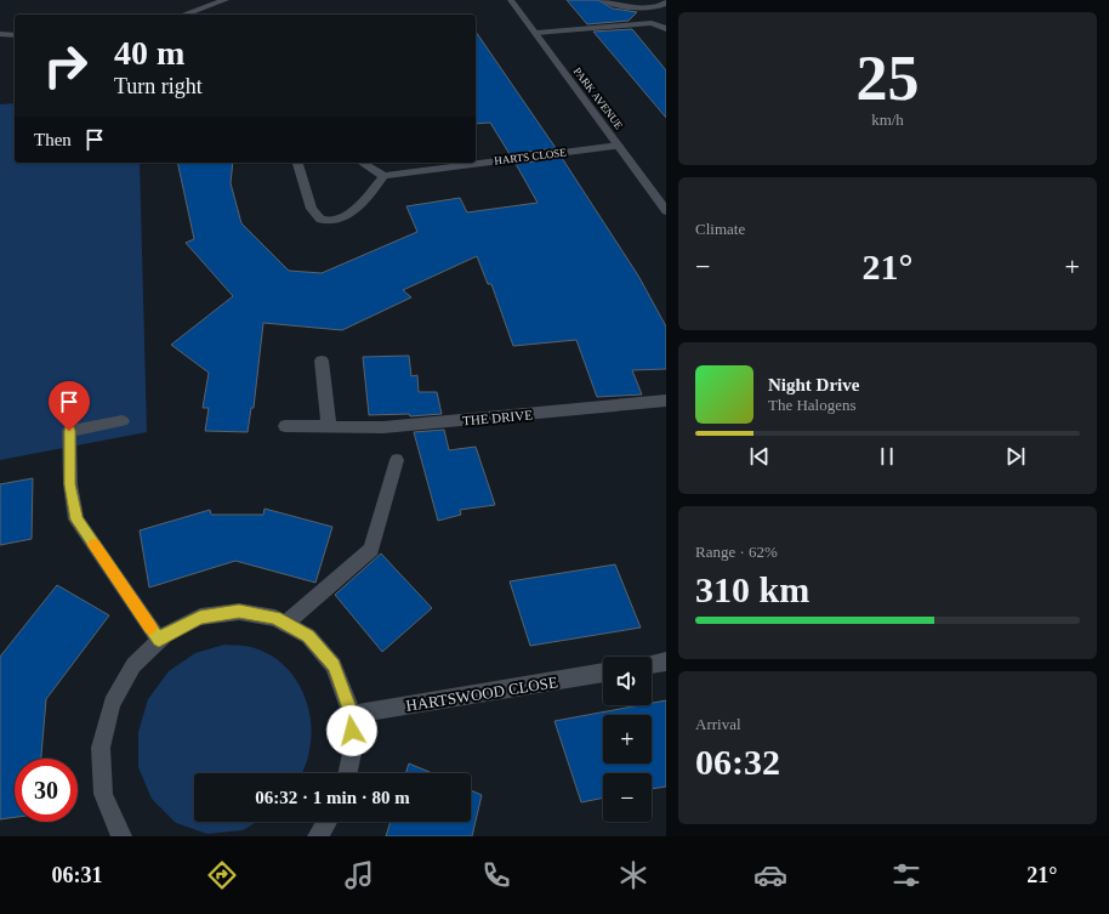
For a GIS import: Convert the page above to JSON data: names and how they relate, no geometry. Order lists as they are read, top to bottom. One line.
{"streets":{"street":["PARK AVENUE","HARTS CLOSE","THE DRIVE","HARTSWOOD CLOSE"]},"crossings":[["PARK AVENUE","HARTS CLOSE"]],"page":{"tile":[["25","km/h"],"Climate",["Range · 62%","310 km"],["Arrival","06:32"]],"turn":["40 m","Turn right"],"then":"Then","heat":["−","21°","+"],"song":["Night Drive","The Halogens"],"map_buttons":["+","−"],"limit":"30","trip":"06:32 · 1 min · 80 m","tabs":["06:31","21°"]}}
